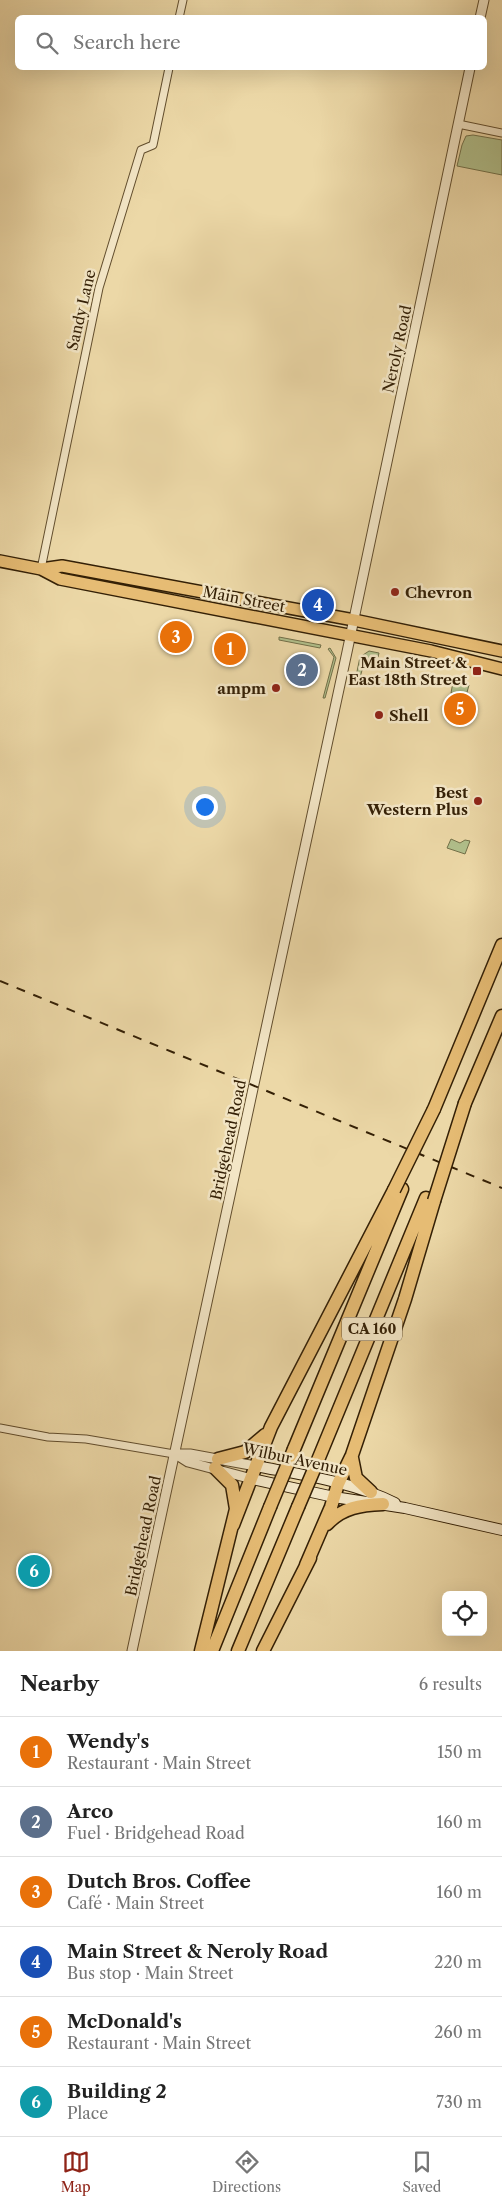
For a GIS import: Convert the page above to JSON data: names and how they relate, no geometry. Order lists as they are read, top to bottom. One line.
{"streets":{"highway":["CA 160"],"main road":["Main Street","Wilbur Avenue"],"street":["Sandy Lane","Neroly Road","Bridgehead Road"]},"crossings":[["Sandy Lane","Main Street"],["Neroly Road","Main Street"],["Neroly Road","Bridgehead Road"],["Main Street","Bridgehead Road"],["Bridgehead Road","Wilbur Avenue"]],"places":{"other":["Chevron","ampm","Shell","Best Western Plus"],"transit":["Main Street & East 18th Street"]},"page":{"search":"Search here","pins":["4","3","1","2","5","6"],"heading":["Nearby","6 results"],"list":[{"mark":"1","name":"Wendy's","note":"Restaurant · Main Street","value":"150 m"},{"mark":"2","name":"Arco","note":"Fuel · Bridgehead Road","value":"160 m"},{"mark":"3","name":"Dutch Bros. Coffee","note":"Café · Main Street","value":"160 m"},{"mark":"4","name":"Main Street & Neroly Road","note":"Bus stop · Main Street","value":"220 m"},{"mark":"5","name":"McDonald's","note":"Restaurant · Main Street","value":"260 m"},{"mark":"6","name":"Building 2","note":"Place","value":"730 m"}],"nav":["Map","Directions","Saved"]}}
